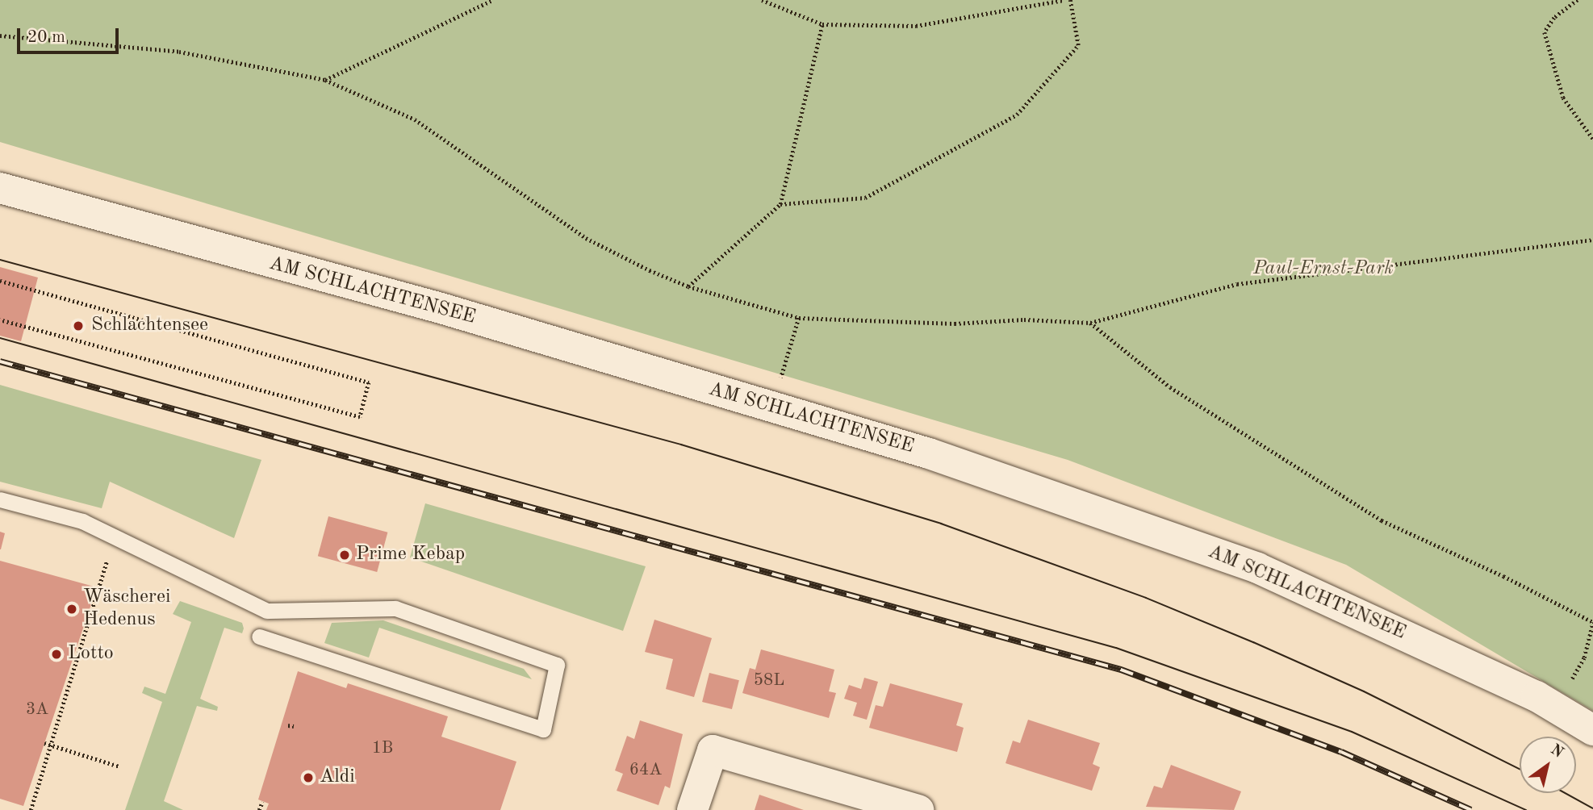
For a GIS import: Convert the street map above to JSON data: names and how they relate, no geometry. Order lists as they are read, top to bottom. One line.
{"streets":{"street":["AM SCHLACHTENSEE"]},"parks":["Paul-Ernst-Park"],"places":["Schlachtensee","Prime Kebap","Wäscherei Hedenus","Lotto","Aldi"],"house_numbers":["58L","3A","1B","64A"],"scale_bar":"20 m","north":"top right"}
